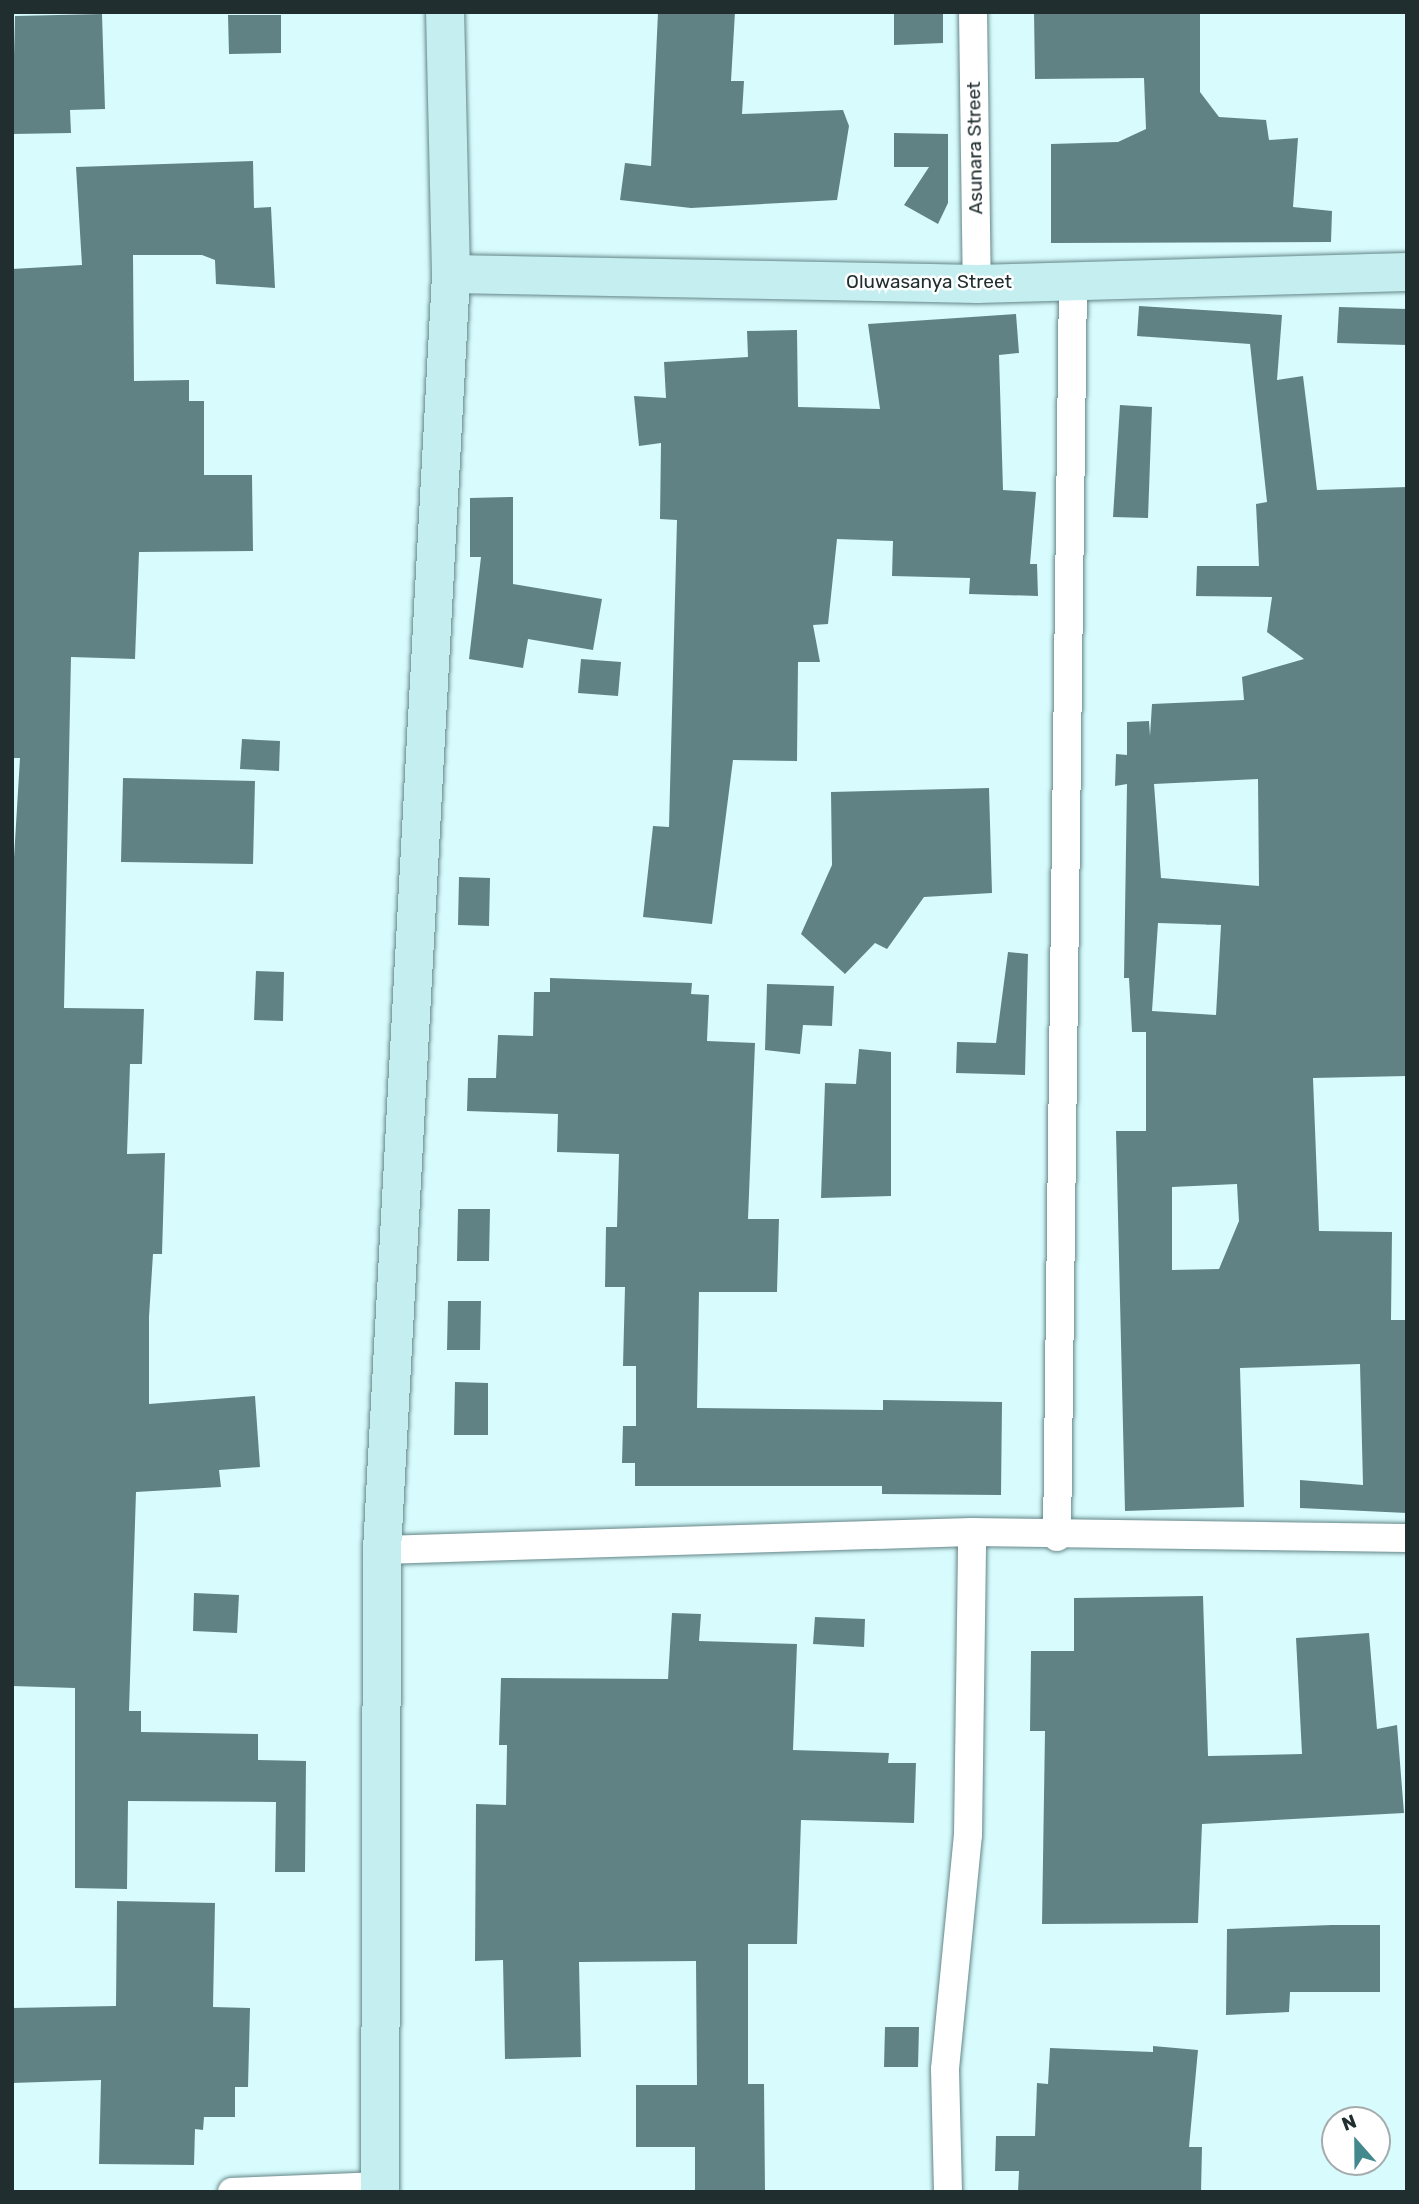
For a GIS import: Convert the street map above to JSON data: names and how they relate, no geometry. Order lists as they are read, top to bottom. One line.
{"streets":{"street":["Asunara Street","Oluwasanya Street"]},"crossings":[["Asunara Street","Oluwasanya Street"]],"north":"top"}
